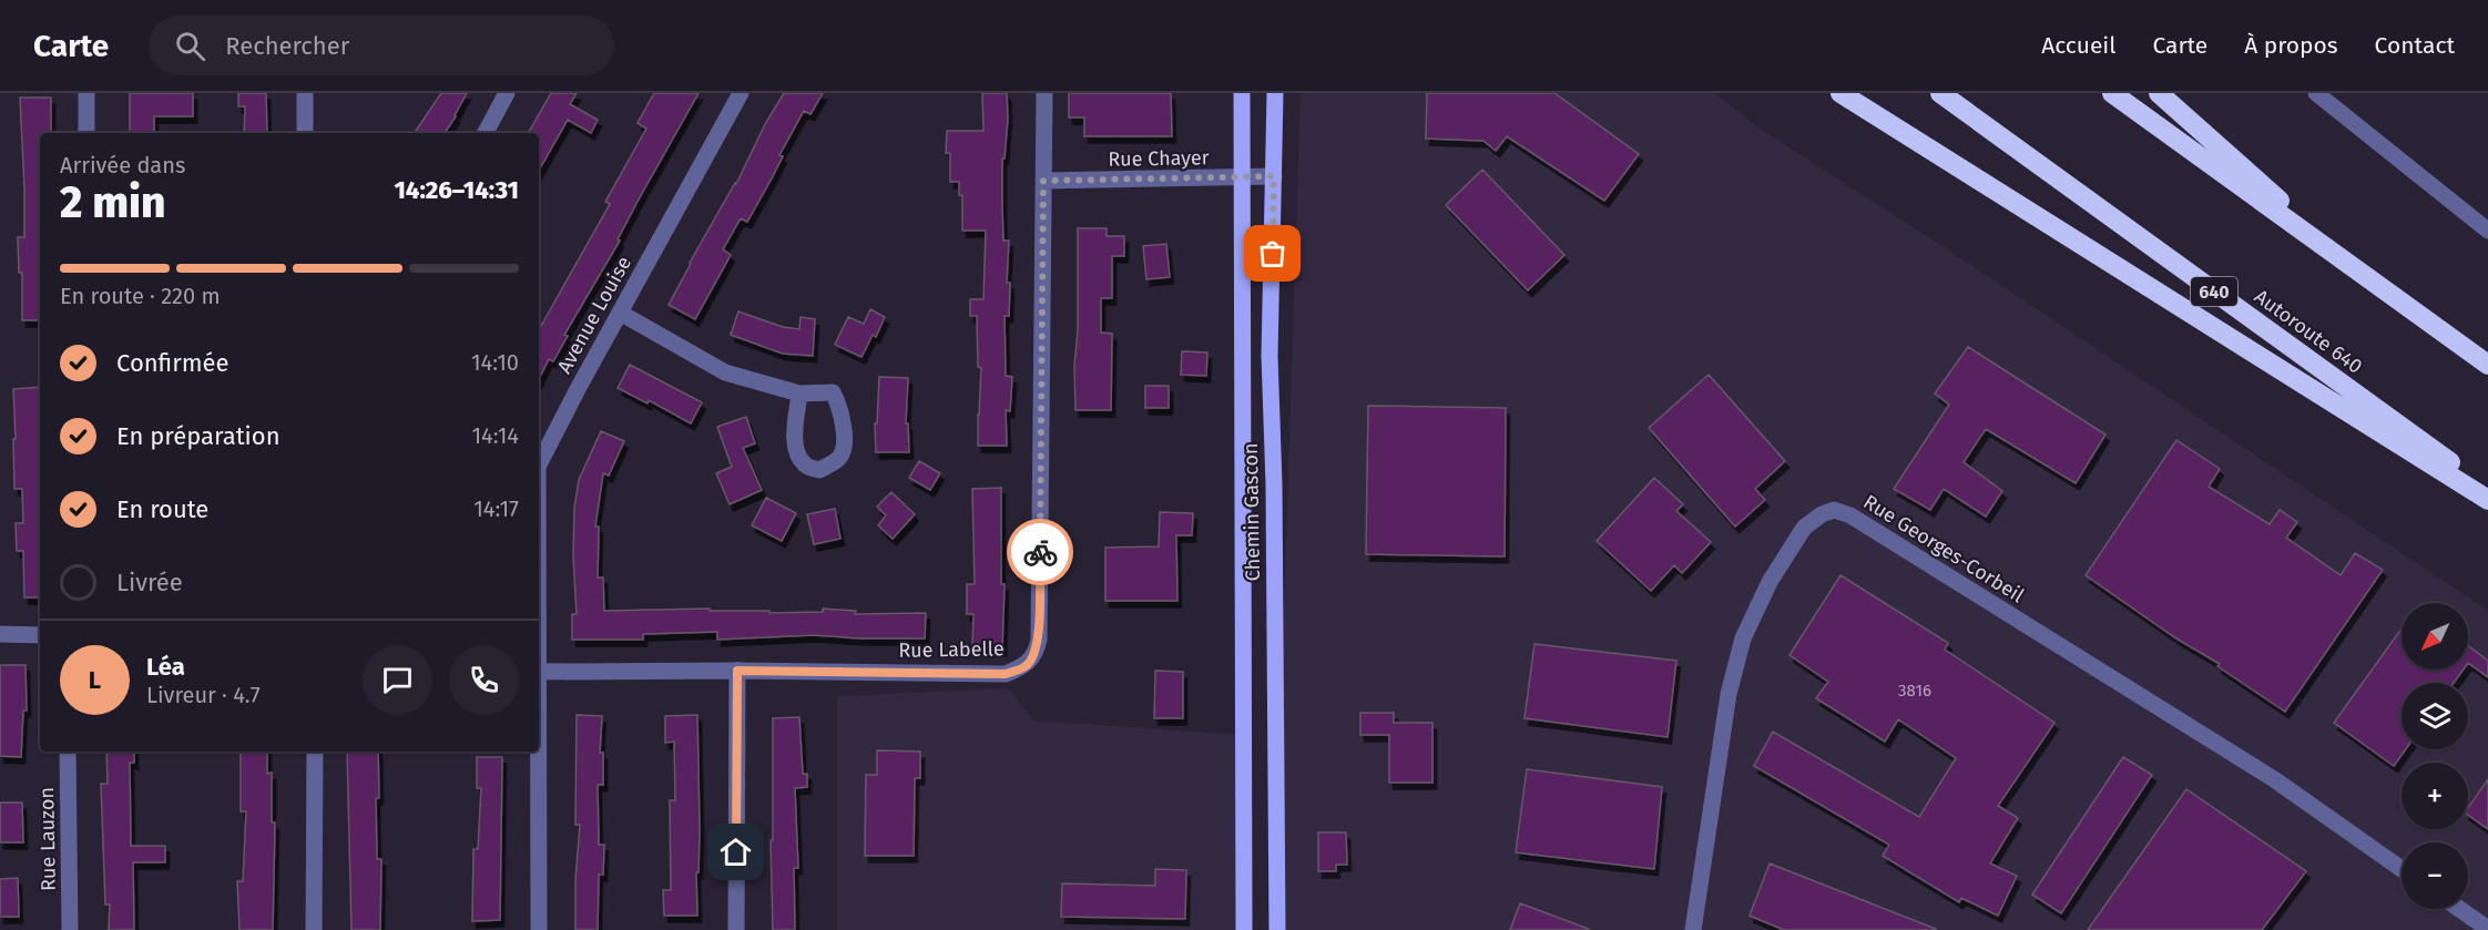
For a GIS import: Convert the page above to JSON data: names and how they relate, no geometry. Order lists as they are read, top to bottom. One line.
{"streets":{"highway":["640","Autoroute 640"],"main road":["Chemin Gascon"],"street":["Rue Chayer","Avenue Louise","Rue Georges-Corbeil","Rue Labelle","Rue Lauzon"]},"crossings":[["Rue Chayer","Chemin Gascon"],["Rue Chayer","Rue Labelle"],["Avenue Louise","Rue Labelle"]],"house_numbers":["3816"],"north":"bottom left","page":{"header":"Carte","search":"Rechercher","nav":["Accueil","Carte","À propos","Contact"],"heading":["2 min","Arrivée dans","14:26–14:31"],"panel":["Léa","Livreur · 4.7"],"bar":"En route · 220 m","list":[["Confirmée","14:10"],["En préparation","14:14"],["En route","14:17"],"Livrée"],"map_buttons":["+","−"],"round":"L"}}
